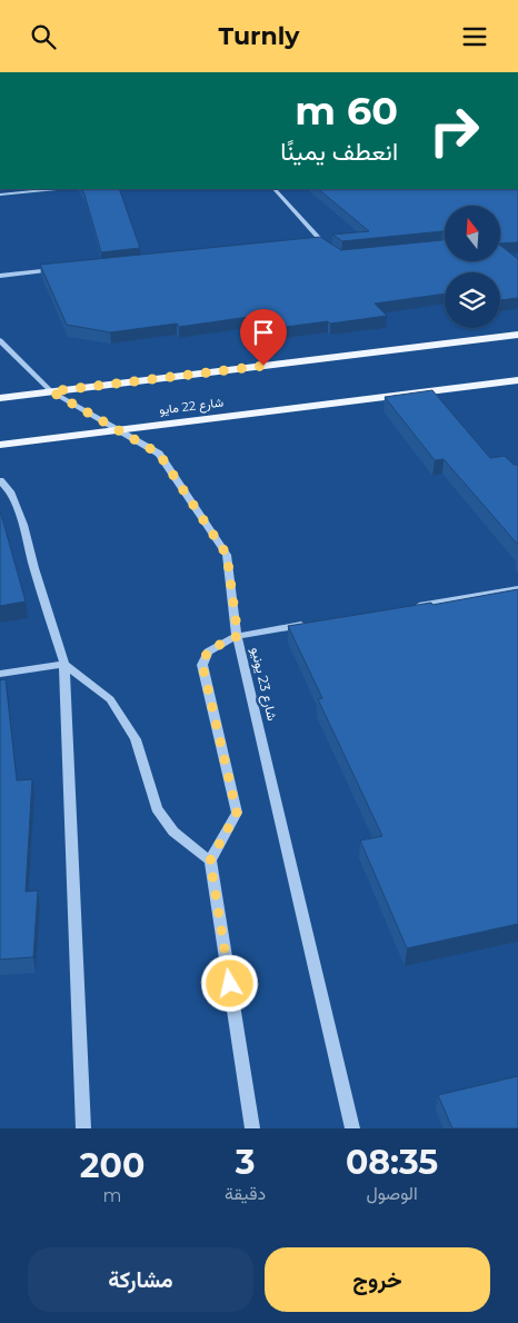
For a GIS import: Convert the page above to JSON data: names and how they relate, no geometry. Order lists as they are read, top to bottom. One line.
{"streets":{"main road":["شارع 22 مايو"],"street":["شارع 23 يونيو"]},"crossings":[["شارع 22 مايو","شارع 23 يونيو"]],"north":"top","page":{"header":"Turnly","turn":["60 m","انعطف يمينًا"],"eta":["08:35","الوصول","3","دقيقة","200","m"],"buttons":["خروج","مشاركة"]}}
